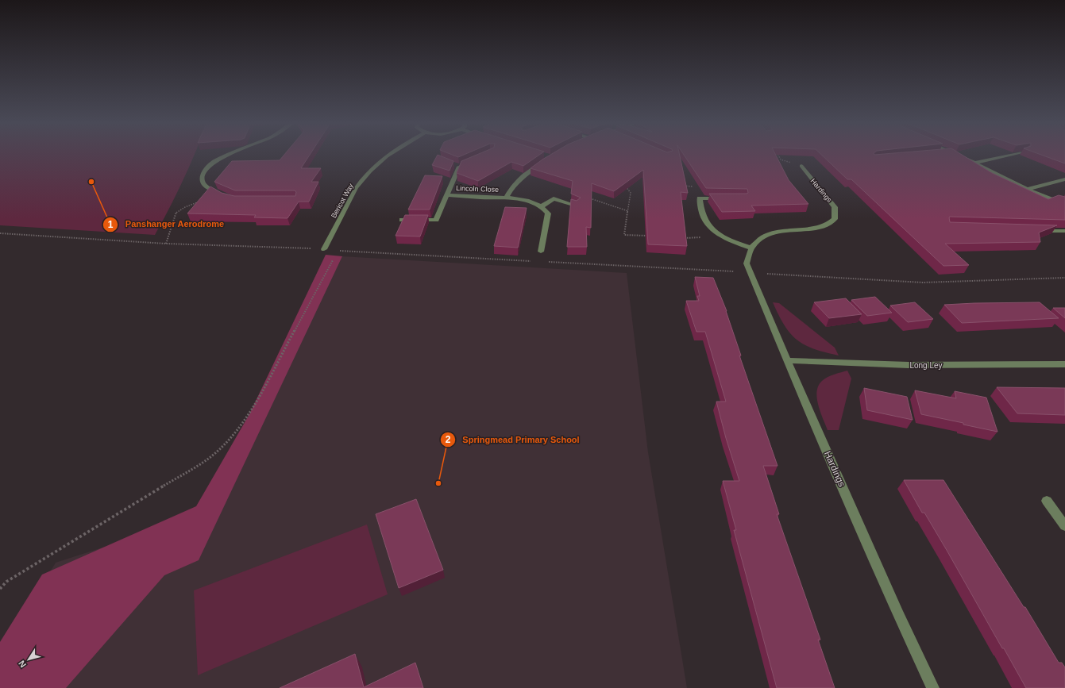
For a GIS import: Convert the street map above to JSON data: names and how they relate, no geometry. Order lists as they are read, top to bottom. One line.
{"streets":{"street":["Lincoln Close","Hardings","Bericot Way","Long Ley"]},"crossings":[["Hardings","Long Ley"]],"places":["Panshanger Aerodrome","Springmead Primary School"],"north":"bottom left"}
